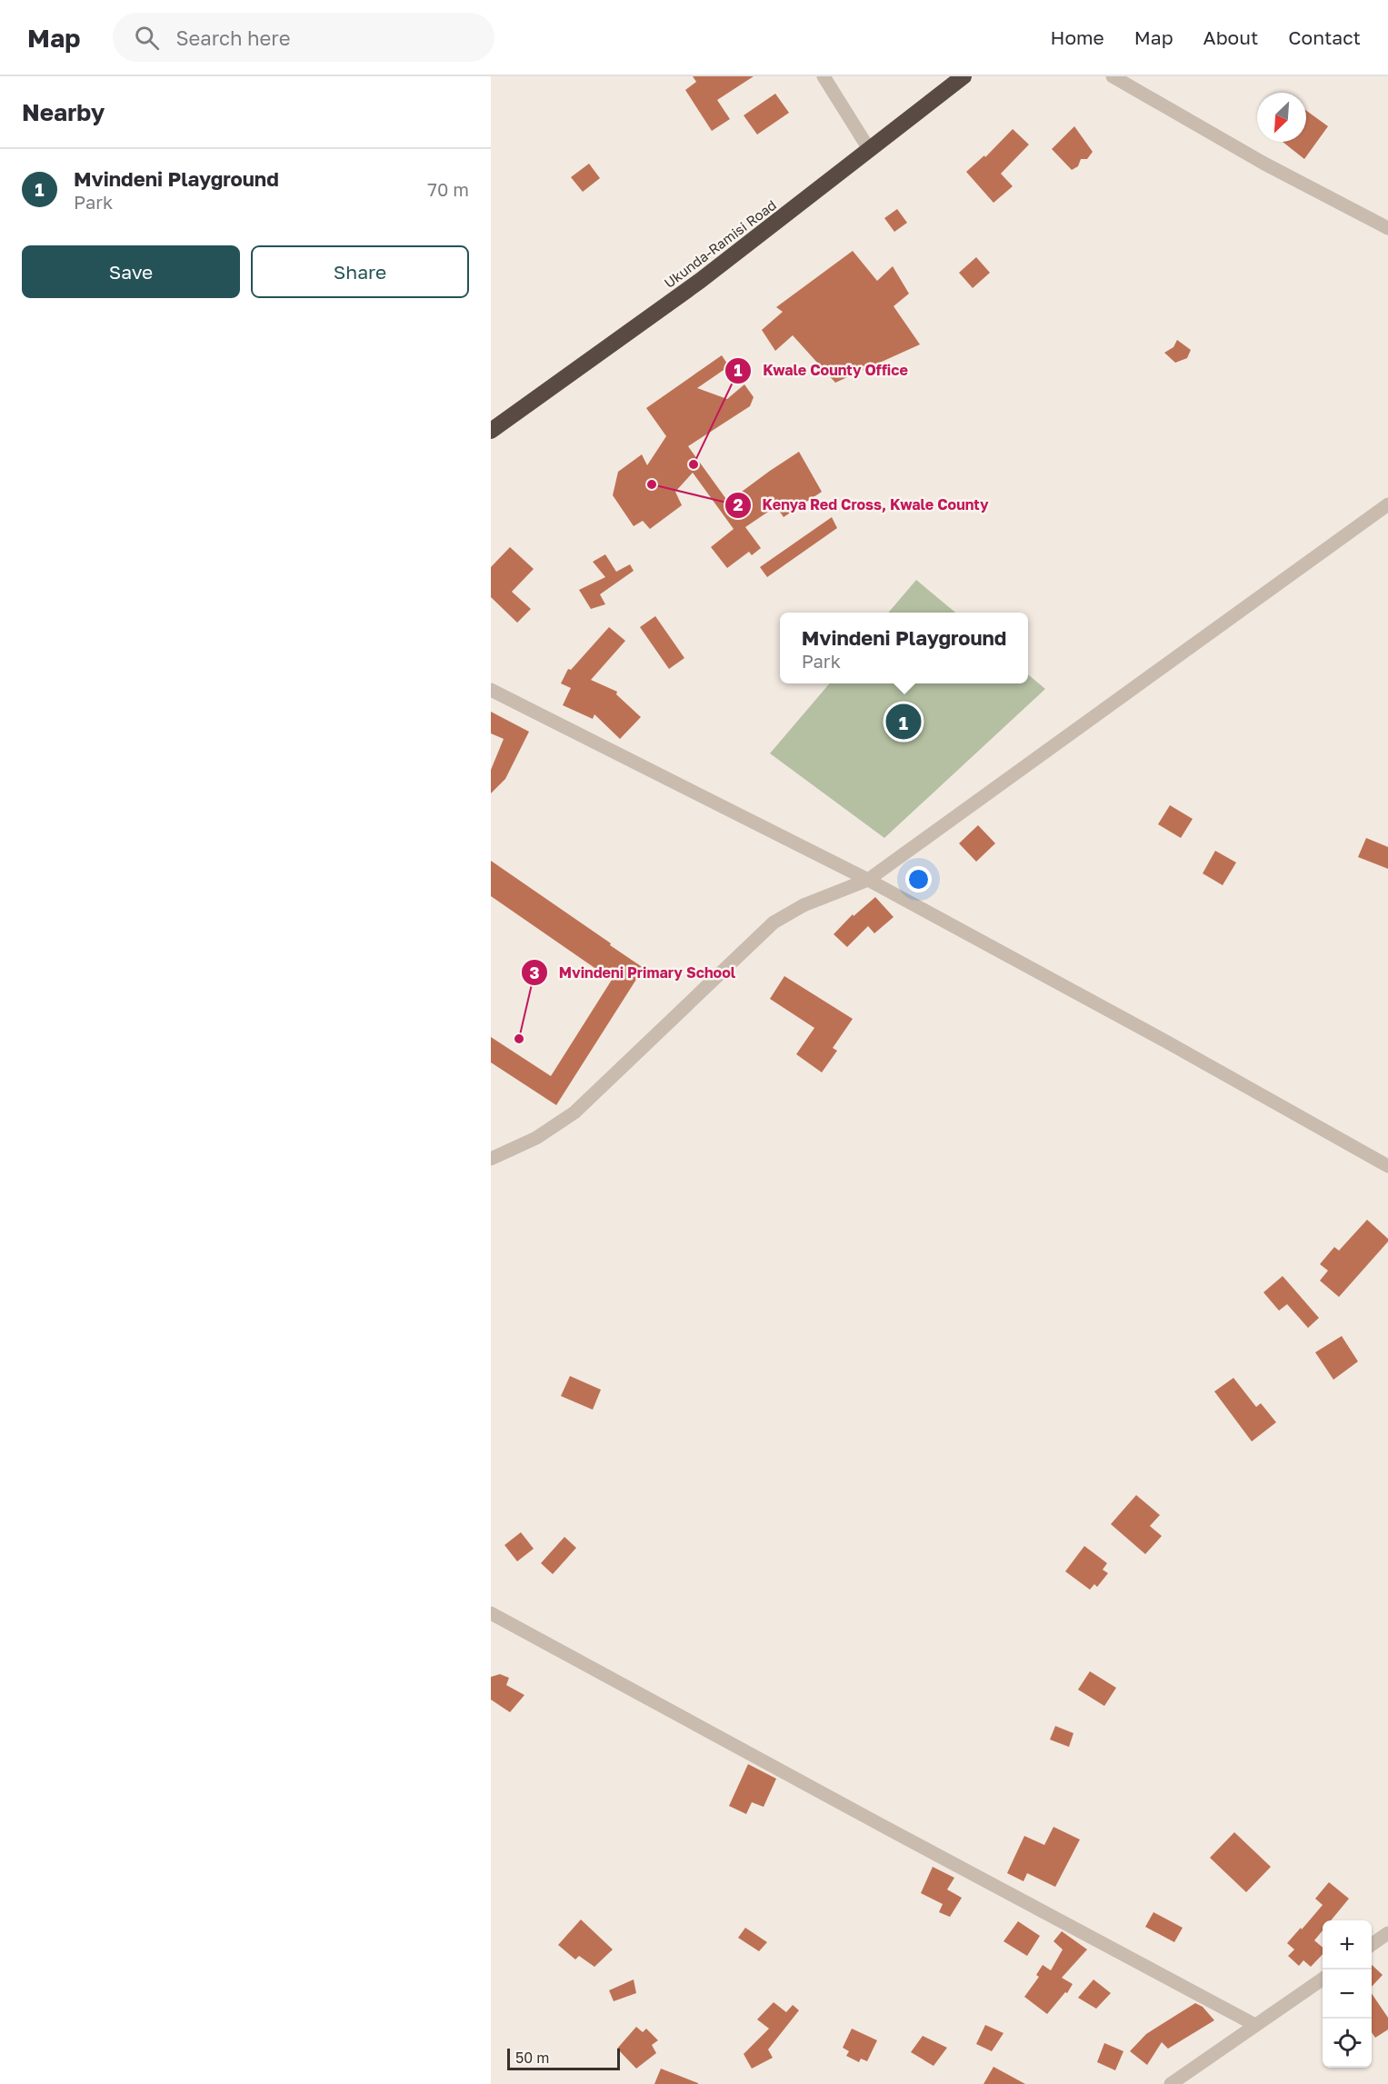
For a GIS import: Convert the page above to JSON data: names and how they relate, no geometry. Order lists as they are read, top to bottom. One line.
{"streets":{"highway":["Ukunda-Ramisi Road"]},"places":["Kwale County Office","Kenya Red Cross, Kwale County","Mvindeni Primary School"],"scale_bar":"50 m","north":"bottom left","page":{"header":"Map","search":"Search here","nav":["Home","Map","About","Contact"],"heading":"Nearby","list":[{"mark":"1","name":"Mvindeni Playground","note":"Park","value":"70 m"}],"buttons":["Save","Share"],"popup":["Mvindeni Playground","Park"],"pins":"1","map_buttons":["+","−"],"scale":"50 m"}}
